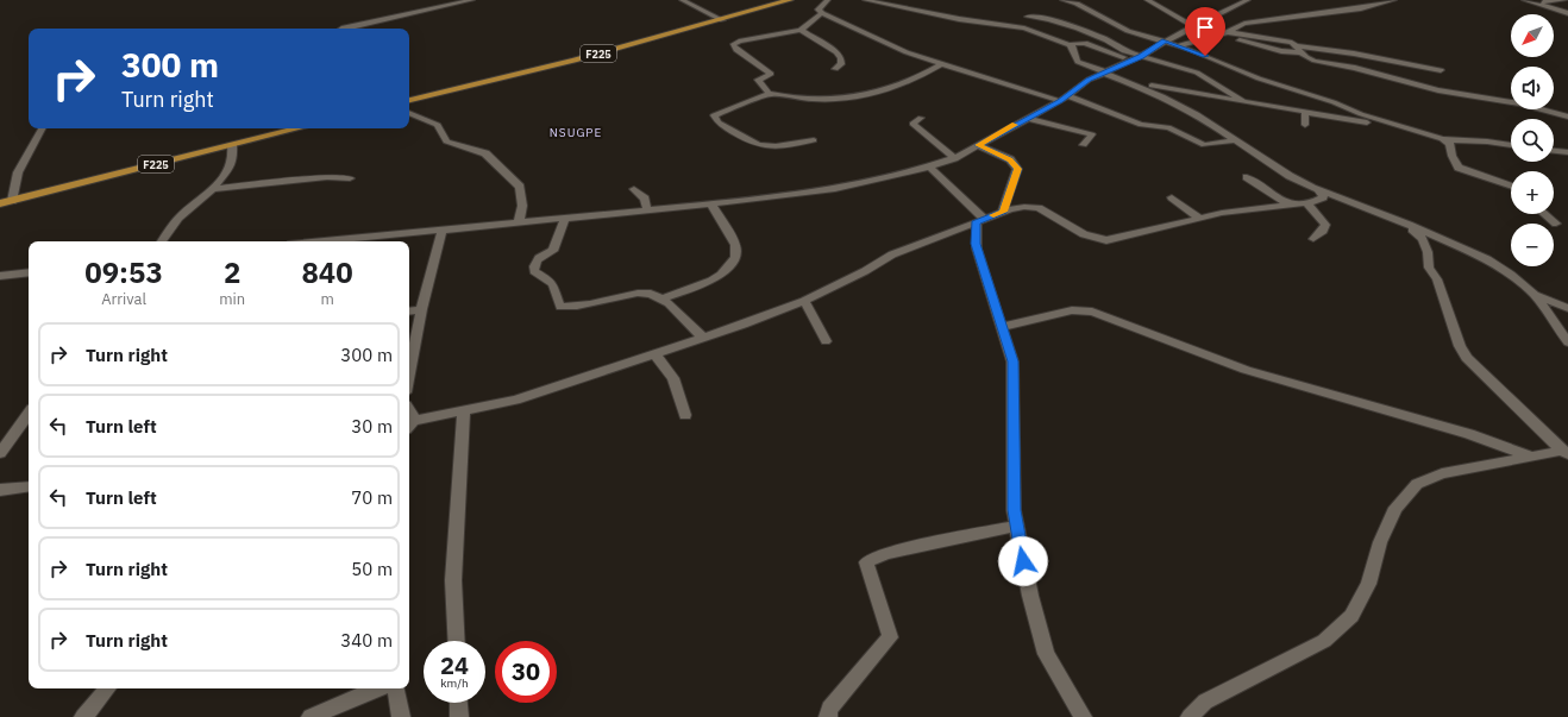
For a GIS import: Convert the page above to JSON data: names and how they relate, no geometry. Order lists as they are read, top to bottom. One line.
{"streets":{"main road":["F225"]},"districts":["NSUGPE"],"north":"bottom left","page":{"map_buttons":["+","−"],"turn":["300 m","Turn right"],"eta":["09:53","Arrival","2","min","840","m"],"list":[{"name":"Turn right","value":"300 m"},{"name":"Turn left","value":"30 m"},{"name":"Turn left","value":"70 m"},{"name":"Turn right","value":"50 m"},{"name":"Turn right","value":"340 m"}],"speed":"24 km/h","limit":"30"}}
